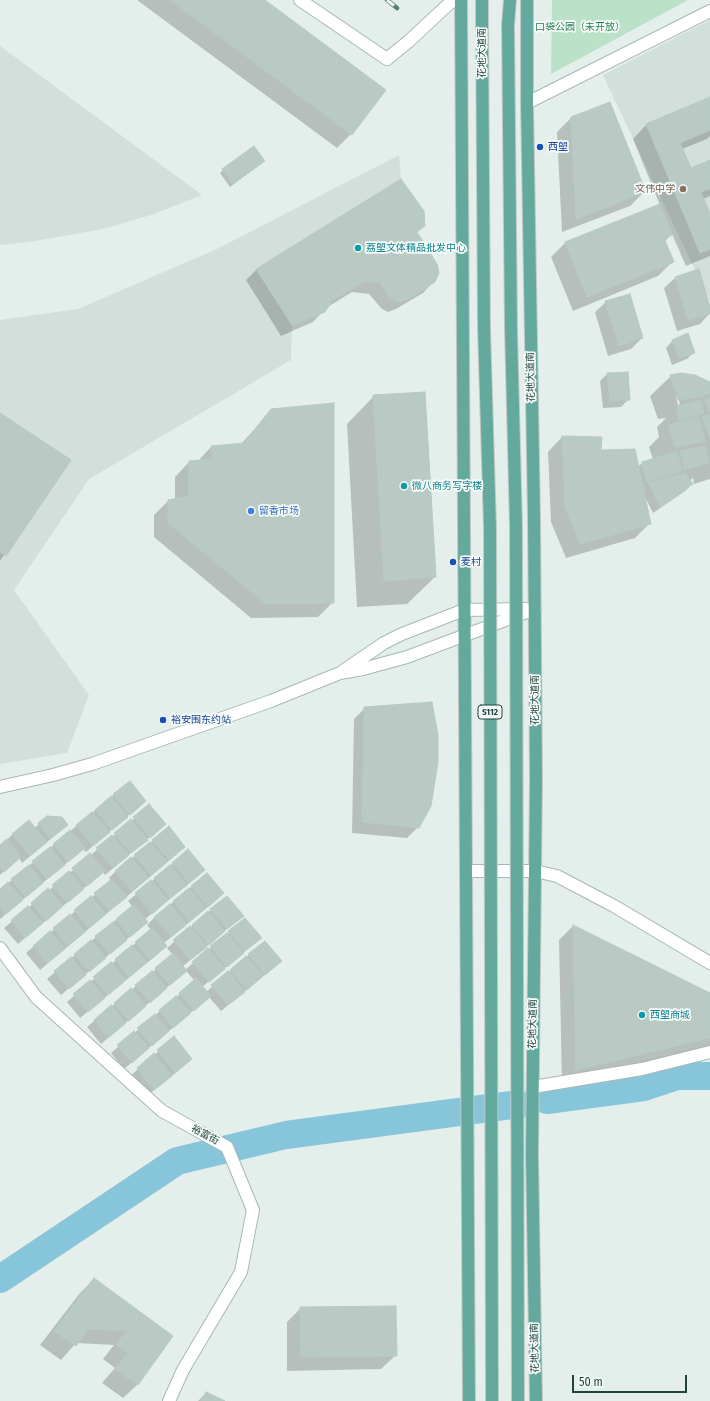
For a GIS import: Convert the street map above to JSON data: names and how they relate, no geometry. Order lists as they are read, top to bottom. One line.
{"streets":{"main road":["花地大道南","S112"],"street":["裕富街"]},"parks":["口袋公园（未开放）"],"places":["西塱","文伟中学","荔塱文体精品批发中心","微八商务写字楼","留香市场","麦村","裕安围东约站","西塱商城"],"scale_bar":"50 m"}
